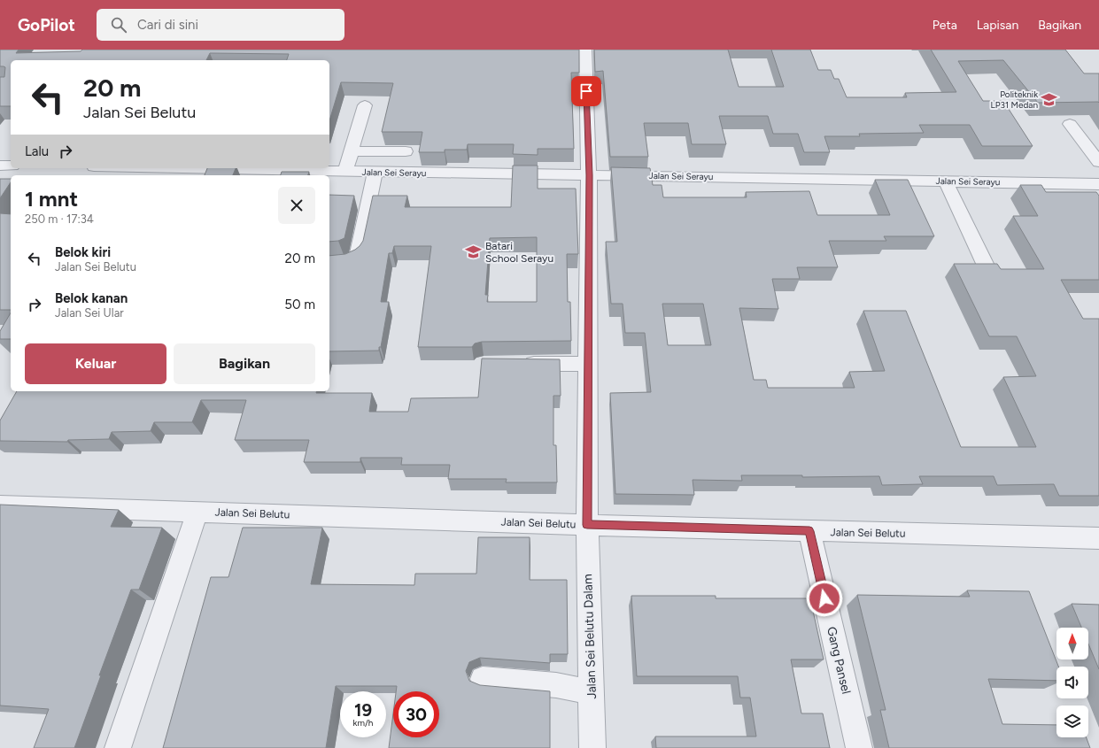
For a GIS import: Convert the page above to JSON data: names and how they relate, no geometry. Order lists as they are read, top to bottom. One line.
{"streets":{"street":["Jalan Sei Serayu","Jalan Sei Belutu","Jalan Sei Belutu Dalam","Gang Pansel"]},"crossings":[["Jalan Sei Serayu","Jalan Sei Belutu Dalam"],["Jalan Sei Belutu","Jalan Sei Belutu Dalam"],["Jalan Sei Belutu","Gang Pansel"]],"places":{"school or university":["Politeknik LP31 Medan","Batari School Serayu"]},"north":"top","page":{"header":"GoPilot","search":"Cari di sini","nav":["Peta","Lapisan","Bagikan"],"turn":["20 m","Jalan Sei Belutu"],"then":"Lalu","heading":["1 mnt","250 m · 17:34"],"list":[{"name":"Belok kiri","note":"Jalan Sei Belutu","value":"20 m"},{"name":"Belok kanan","note":"Jalan Sei Ular","value":"50 m"}],"buttons":["Keluar","Bagikan"],"speed":"19 km/h","limit":"30"}}
